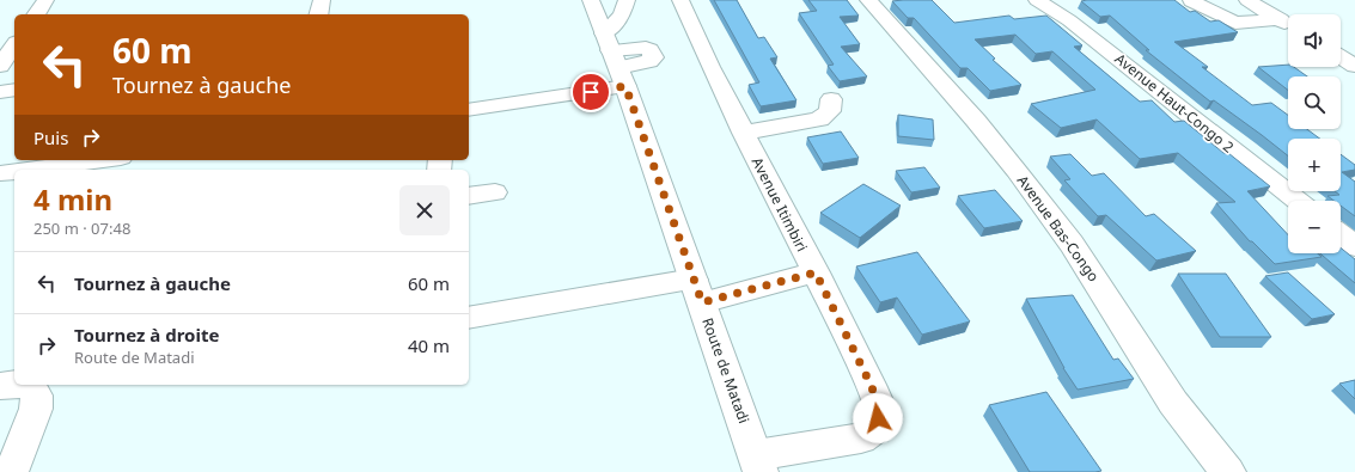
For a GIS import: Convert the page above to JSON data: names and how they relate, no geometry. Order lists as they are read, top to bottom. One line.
{"streets":{"street":["Avenue Haut-Congo 2","Avenue Itimbiri","Avenue Bas-Congo","Route de Matadi"]},"crossings":[["Avenue Itimbiri","Route de Matadi"]],"page":{"map_buttons":["+","−"],"turn":["60 m","Tournez à gauche"],"then":"Puis","heading":["4 min","250 m · 07:48"],"list":[{"name":"Tournez à gauche","value":"60 m"},{"name":"Tournez à droite","note":"Route de Matadi","value":"40 m"}]}}
